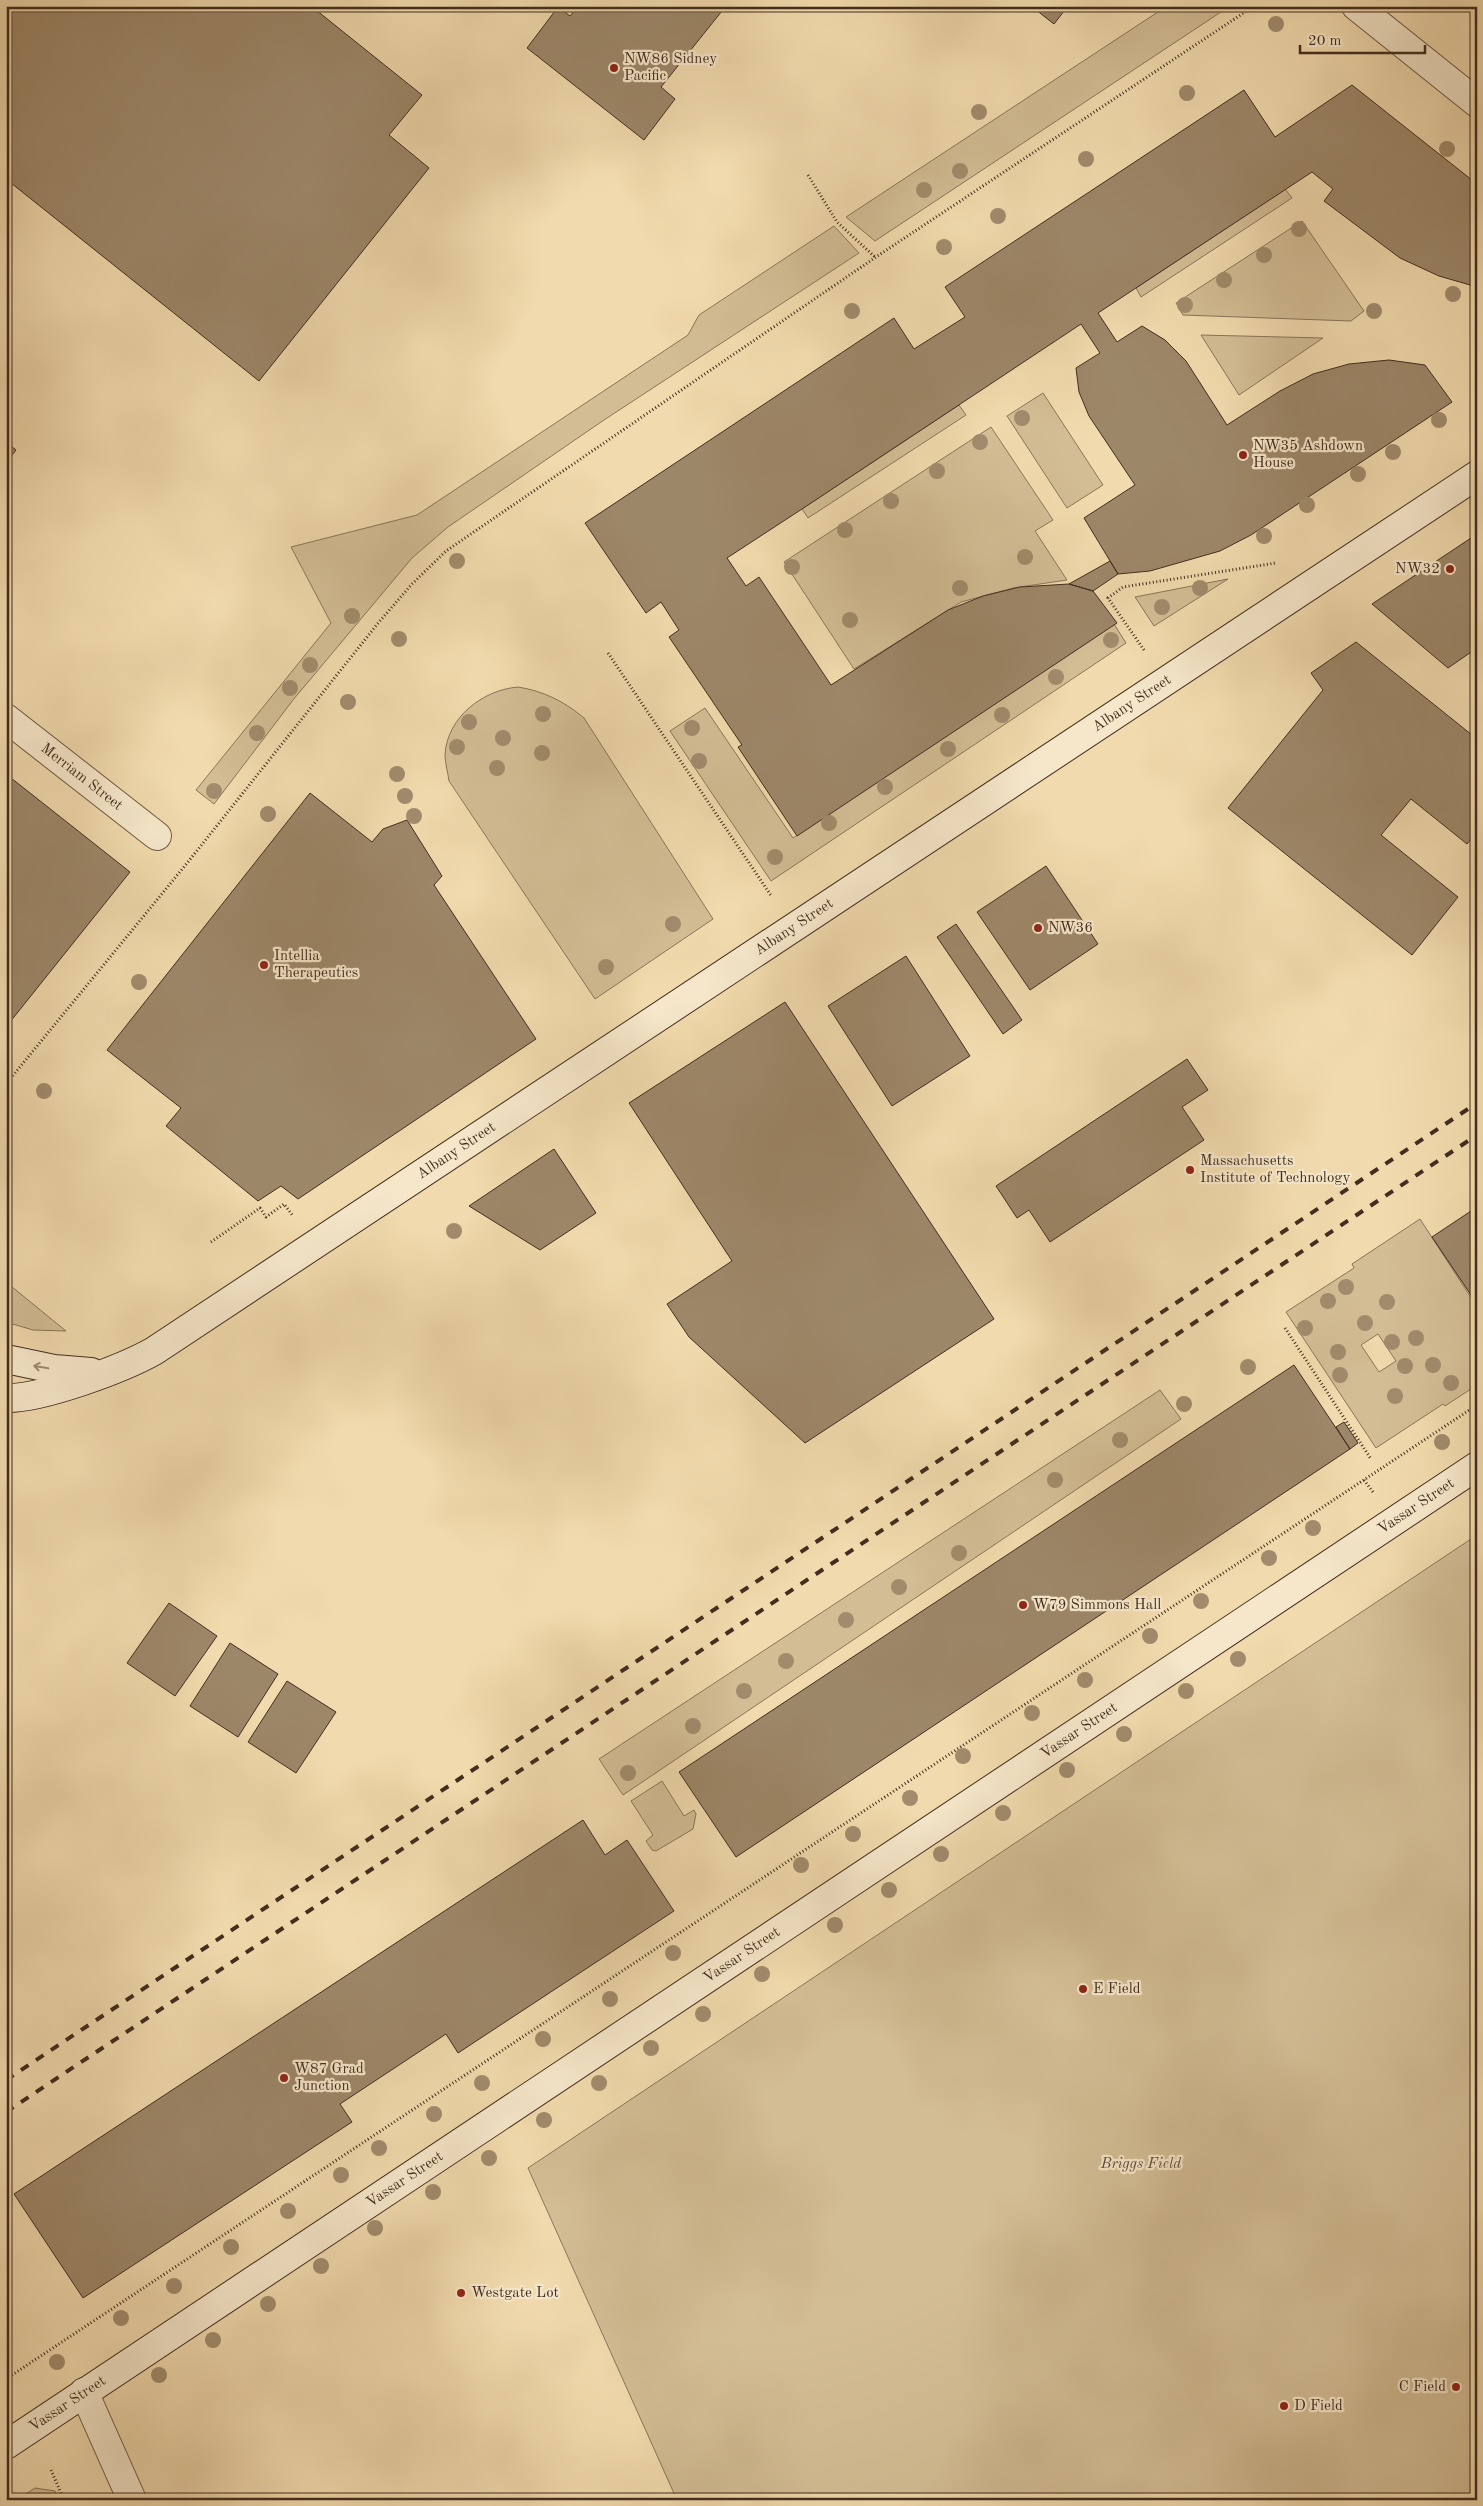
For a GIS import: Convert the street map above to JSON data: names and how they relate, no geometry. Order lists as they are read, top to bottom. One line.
{"streets":{"main road":["Albany Street","Merriam Street","Vassar Street"]},"parks":["Briggs Field"],"places":["NW86 Sidney Pacific","NW35 Ashdown House","NW32","NW36","Intellia Therapeutics","Massachusetts Institute of Technology","W79 Simmons Hall","E Field","W87 Grad Junction","Westgate Lot","C Field","D Field"],"scale_bar":"20 m"}
